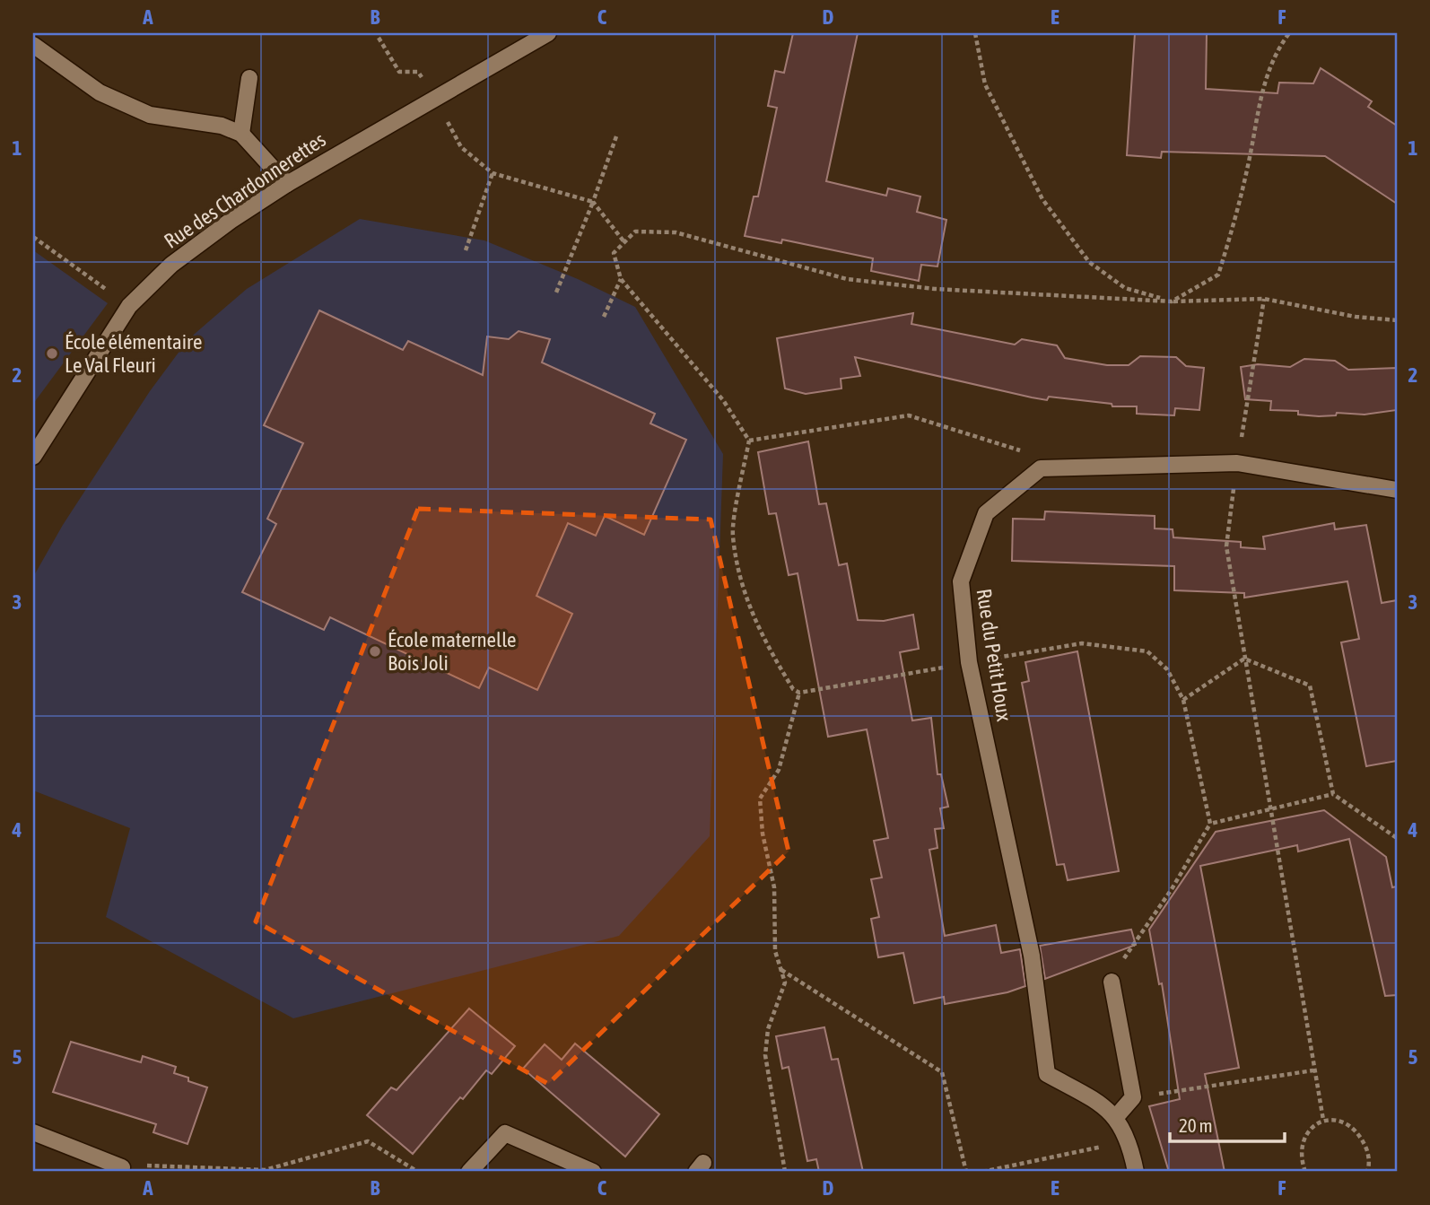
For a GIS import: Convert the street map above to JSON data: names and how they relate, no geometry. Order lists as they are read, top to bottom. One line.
{"streets":{"street":["Rue des Chardonnerettes","Rue du Petit Houx"]},"places":["École élémentaire Le Val Fleuri","École maternelle Bois Joli"],"scale_bar":"20 m","grid":{"columns":["A","B","C","D","E","F"],"rows":["1","2","3","4","5"]}}
